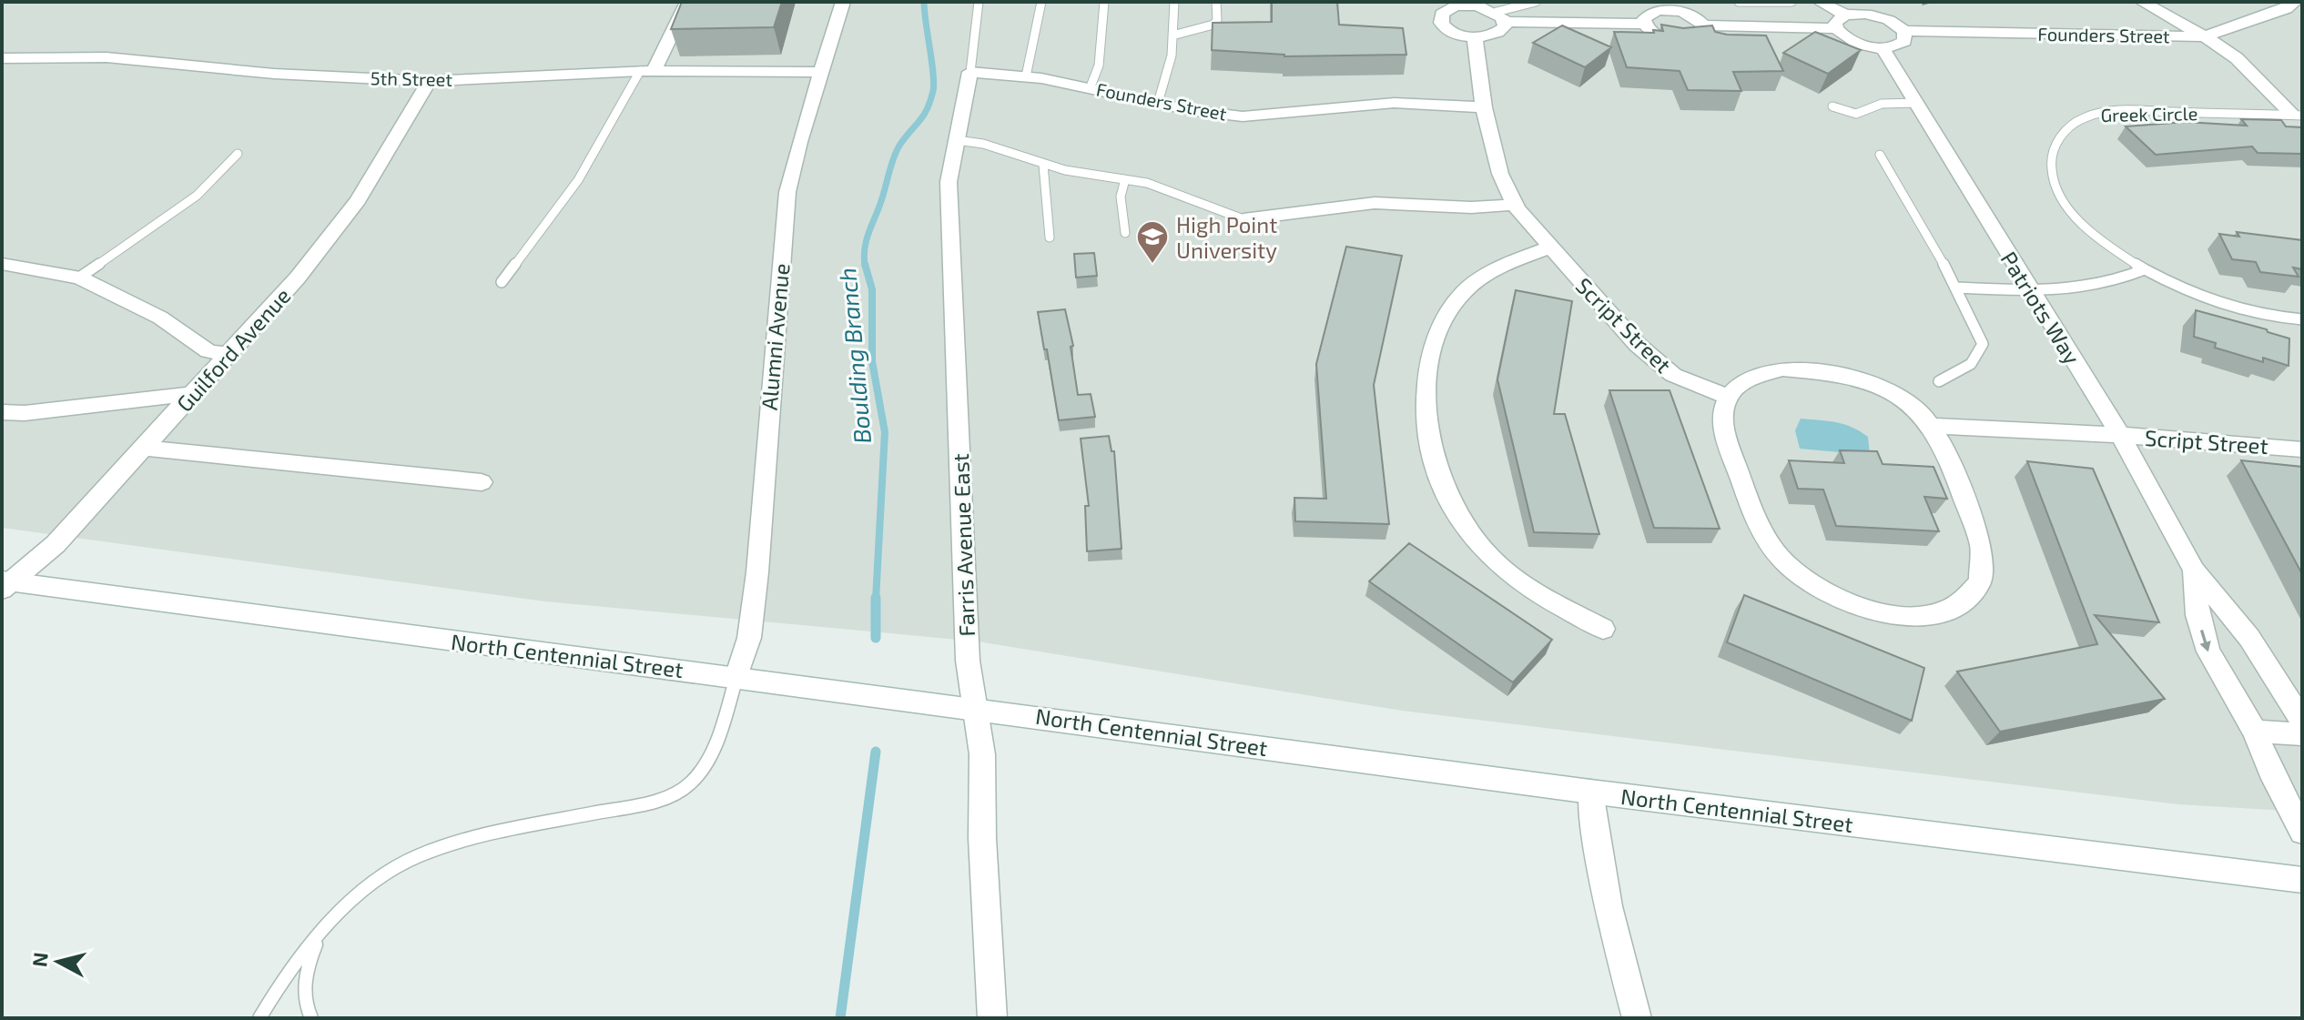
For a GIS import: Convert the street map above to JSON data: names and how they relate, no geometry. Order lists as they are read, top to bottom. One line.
{"streets":{"street":["Founders Street","5th Street","Greek Circle","Patriots Way","Script Street","Alumni Avenue","Guilford Avenue","Farris Avenue East","North Centennial Street"]},"crossings":[["Founders Street","Greek Circle"],["Founders Street","Script Street"],["Founders Street","Farris Avenue East"],["5th Street","Alumni Avenue"],["5th Street","Guilford Avenue"],["Patriots Way","Script Street"],["Alumni Avenue","North Centennial Street"],["Guilford Avenue","North Centennial Street"],["Farris Avenue East","North Centennial Street"]],"water":["Boulding Branch"],"places":{"school or university":["High Point University"]},"north":"left"}
